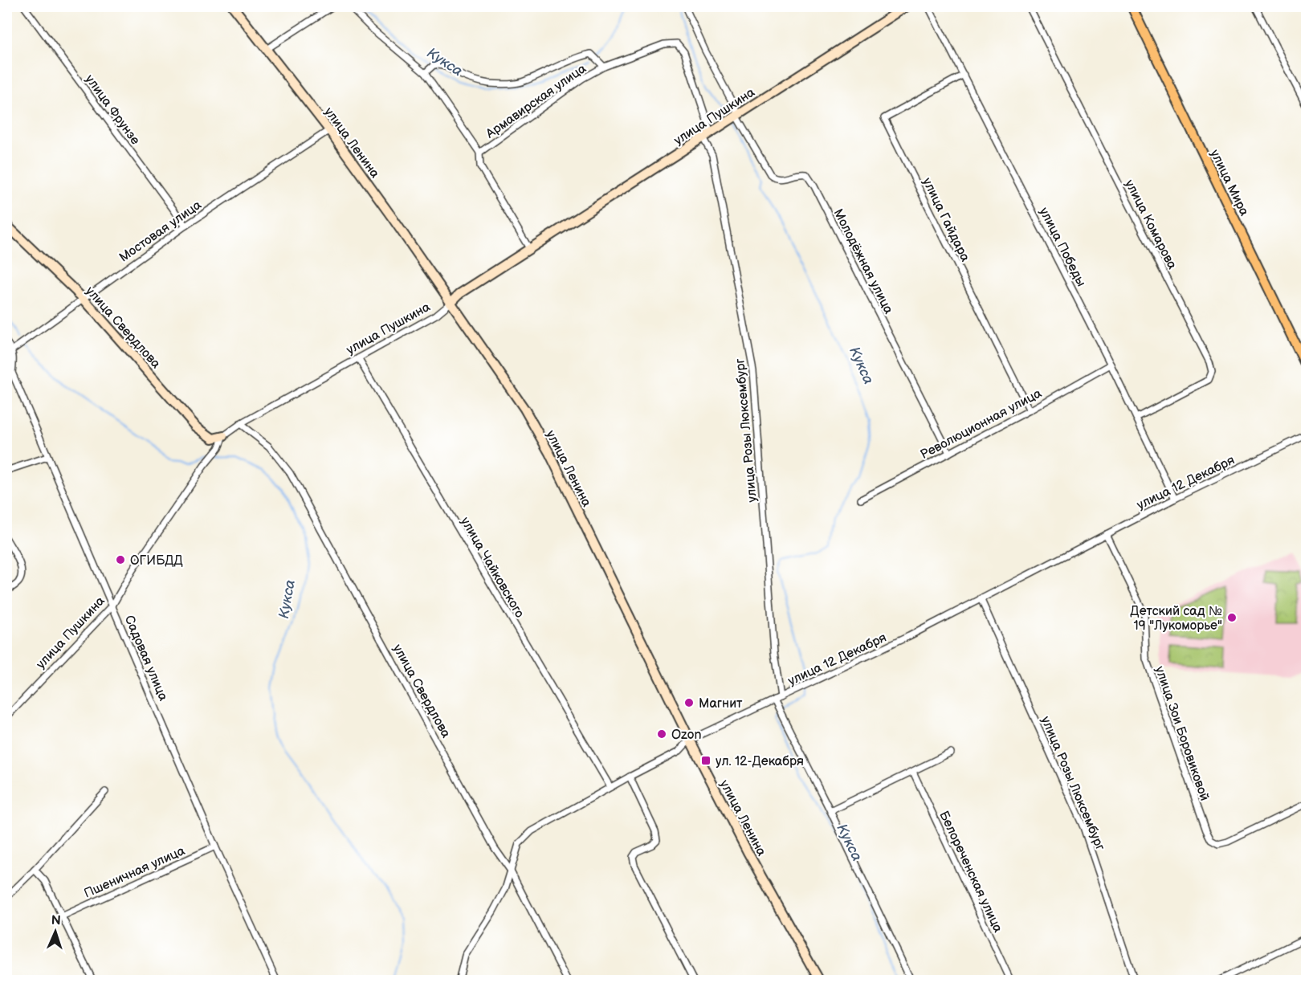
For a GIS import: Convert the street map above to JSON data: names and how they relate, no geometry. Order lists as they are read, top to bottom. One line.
{"streets":{"main road":["улица Мира"],"street":["Армавирская улица","улица Фрунзе","улица Пушкина","улица Ленина","улица Гайдара","улица Комарова","Мостовая улица","улица Победы","Молодёжная улица","улица Свердлова","Революционная улица","улица Розы Люксембург","улица 12 Декабря","улица Чайковского","Садовая улица","улица Зои Боровиковой","Пшеничная улица","Белореченская улица"]},"crossings":[["Армавирская улица","улица Пушкина"],["Армавирская улица","улица Розы Люксембург"],["улица Фрунзе","Мостовая улица"],["улица Пушкина","улица Ленина"],["улица Пушкина","Молодёжная улица"],["улица Пушкина","улица Свердлова"],["улица Пушкина","улица Розы Люксембург"],["улица Пушкина","улица Чайковского"],["улица Пушкина","Садовая улица"],["улица Ленина","Мостовая улица"],["улица Ленина","улица 12 Декабря"],["улица Гайдара","улица Победы"],["улица Гайдара","Революционная улица"],["улица Комарова","улица Победы"],["Мостовая улица","улица Свердлова"],["Мостовая улица","Садовая улица"],["улица Победы","Революционная улица"],["улица Победы","улица 12 Декабря"],["Молодёжная улица","Революционная улица"],["улица Свердлова","улица 12 Декабря"],["улица Розы Люксембург","улица 12 Декабря"],["улица 12 Декабря","улица Чайковского"],["улица 12 Декабря","улица Зои Боровиковой"],["Садовая улица","Пшеничная улица"]],"water":["Кукса"],"places":{"other":["ОГИБДД","Детский сад № 19 \"Лукоморье\"","Магнит","Ozon"],"transit":["ул. 12-Декабря"]},"north":"top"}
